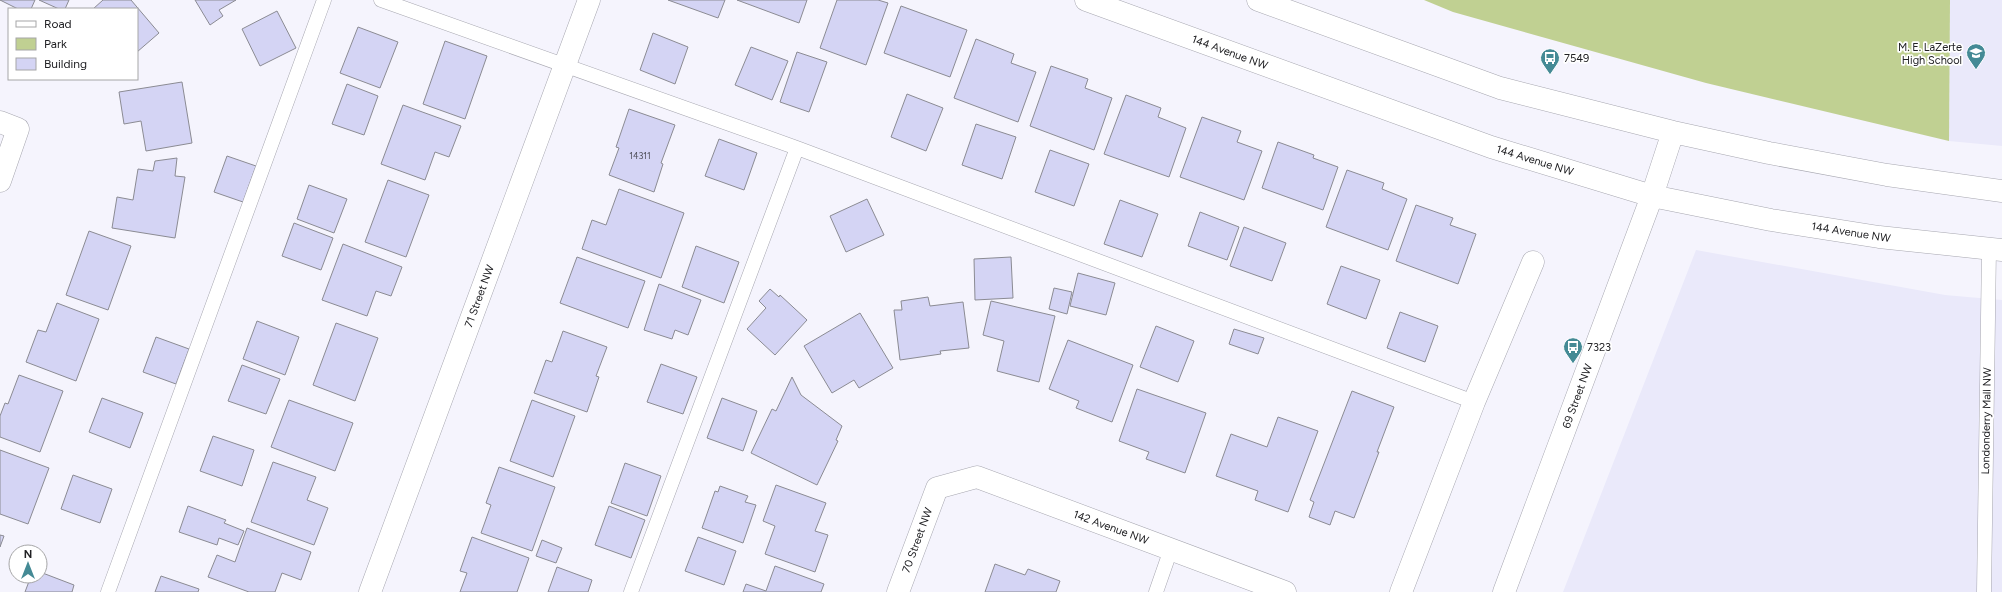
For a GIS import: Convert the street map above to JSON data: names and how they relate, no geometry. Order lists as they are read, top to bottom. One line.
{"streets":{"street":["144 Avenue NW","71 Street NW","69 Street NW","142 Avenue NW","70 Street NW"],"lane":["Londonderry Mall NW"]},"crossings":[["144 Avenue NW","69 Street NW"],["144 Avenue NW","Londonderry Mall NW"],["142 Avenue NW","70 Street NW"]],"places":{"school or university":["M. E. LaZerte High School"],"bus stop":["7549","7323"]},"house_numbers":["14311"],"legend":["Road","Park","Building"],"north":"top"}
